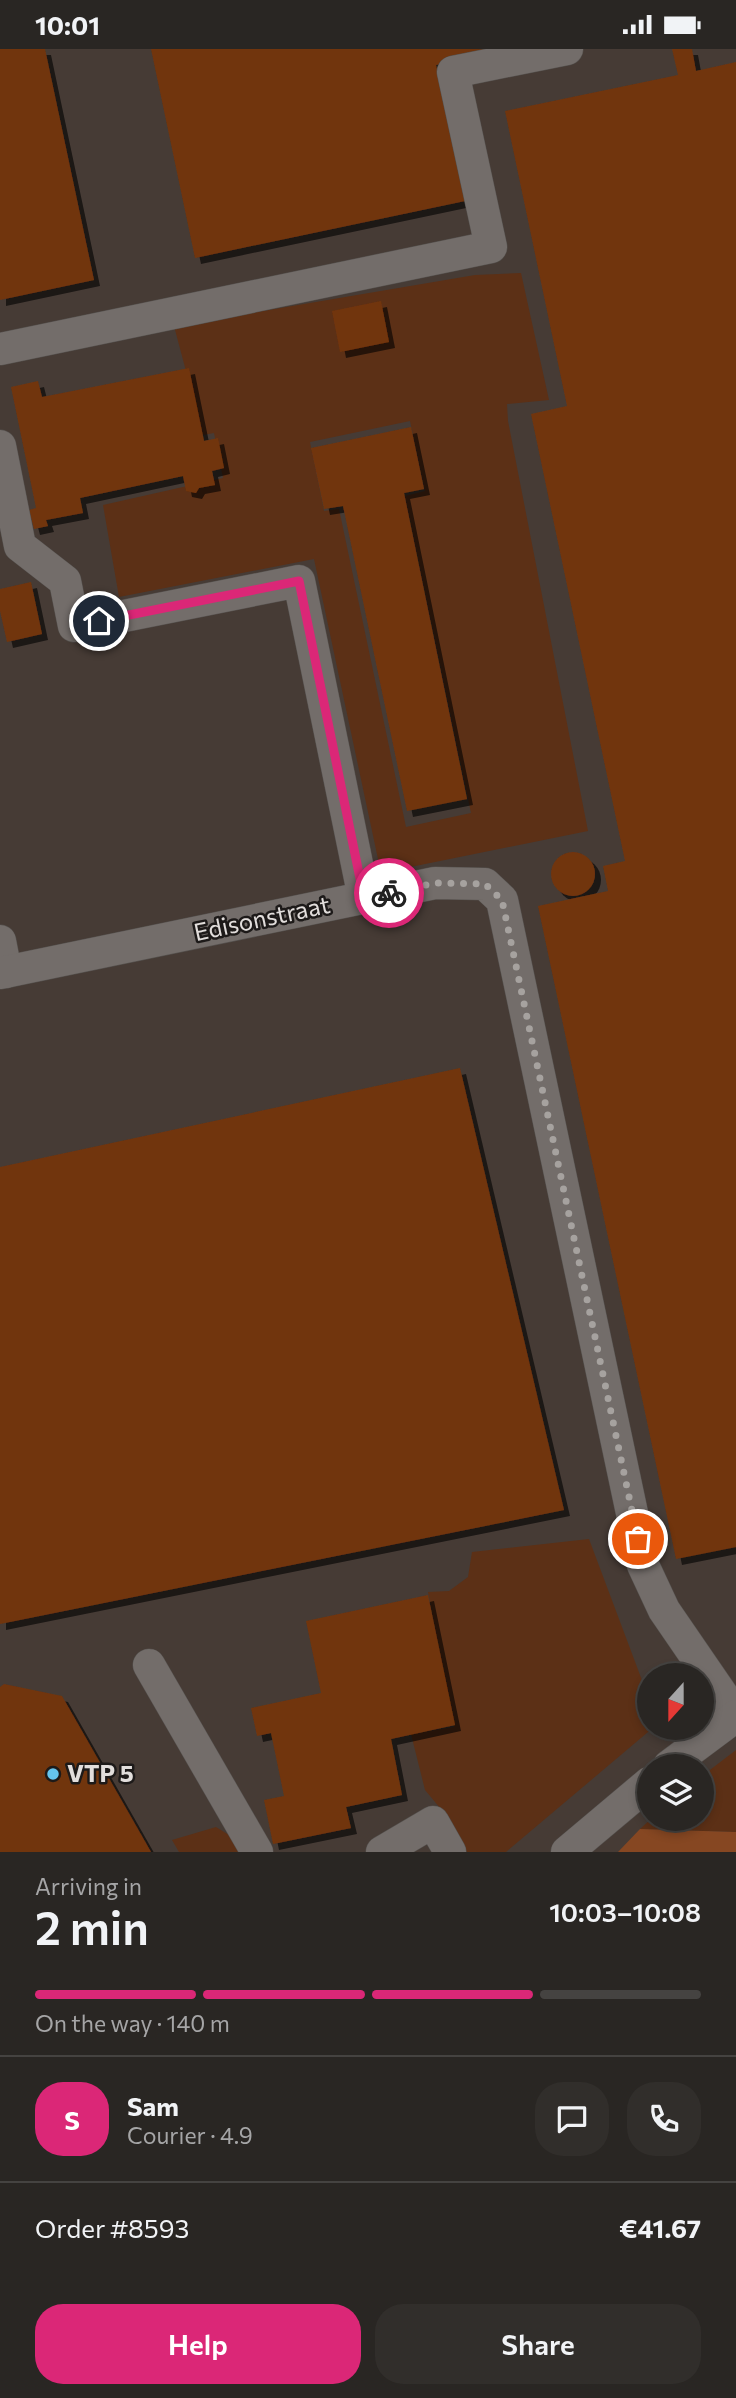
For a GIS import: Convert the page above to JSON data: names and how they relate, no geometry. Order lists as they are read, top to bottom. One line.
{"streets":{"street":["Edisonstraat"]},"places":["VTP 5"],"north":"bottom","page":{"status":"10:01","heading":["2 min","Arriving in","10:03–10:08"],"panel":["Sam","Courier · 4.9","Order #8593","€41.67"],"bar":"On the way · 140 m","round":"S","buttons":["Help","Share"]}}
